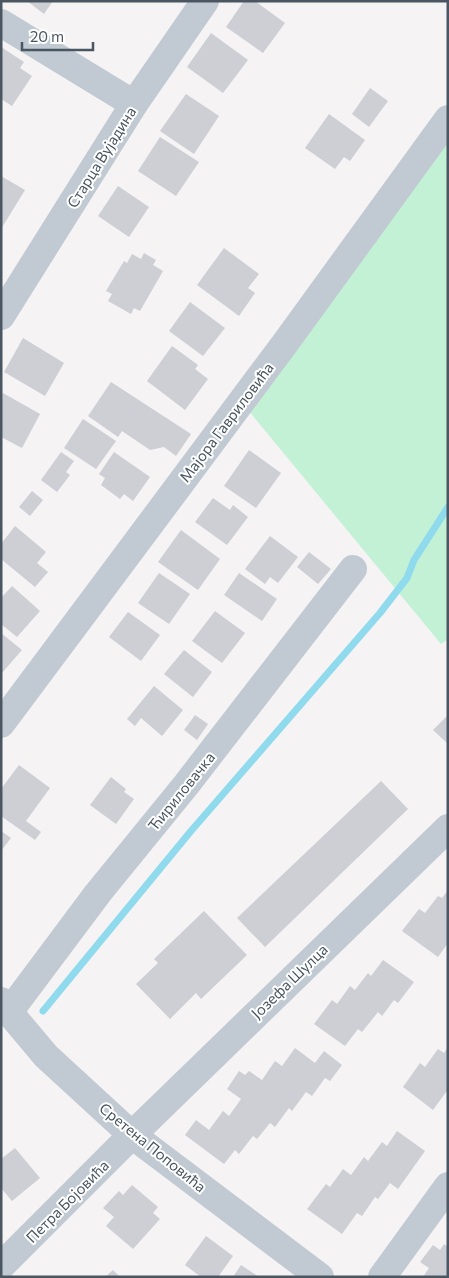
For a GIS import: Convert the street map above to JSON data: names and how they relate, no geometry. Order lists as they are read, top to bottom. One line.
{"streets":{"street":["Старца Вујадина","Мајора Гавриловића","Ћириловачка","Јозефа Шулца","Сретена Поповића","Петра Бојовића"]},"crossings":[["Ћириловачка","Сретена Поповића"],["Јозефа Шулца","Сретена Поповића"],["Јозефа Шулца","Петра Бојовића"],["Сретена Поповића","Петра Бојовића"]],"scale_bar":"20 m"}
